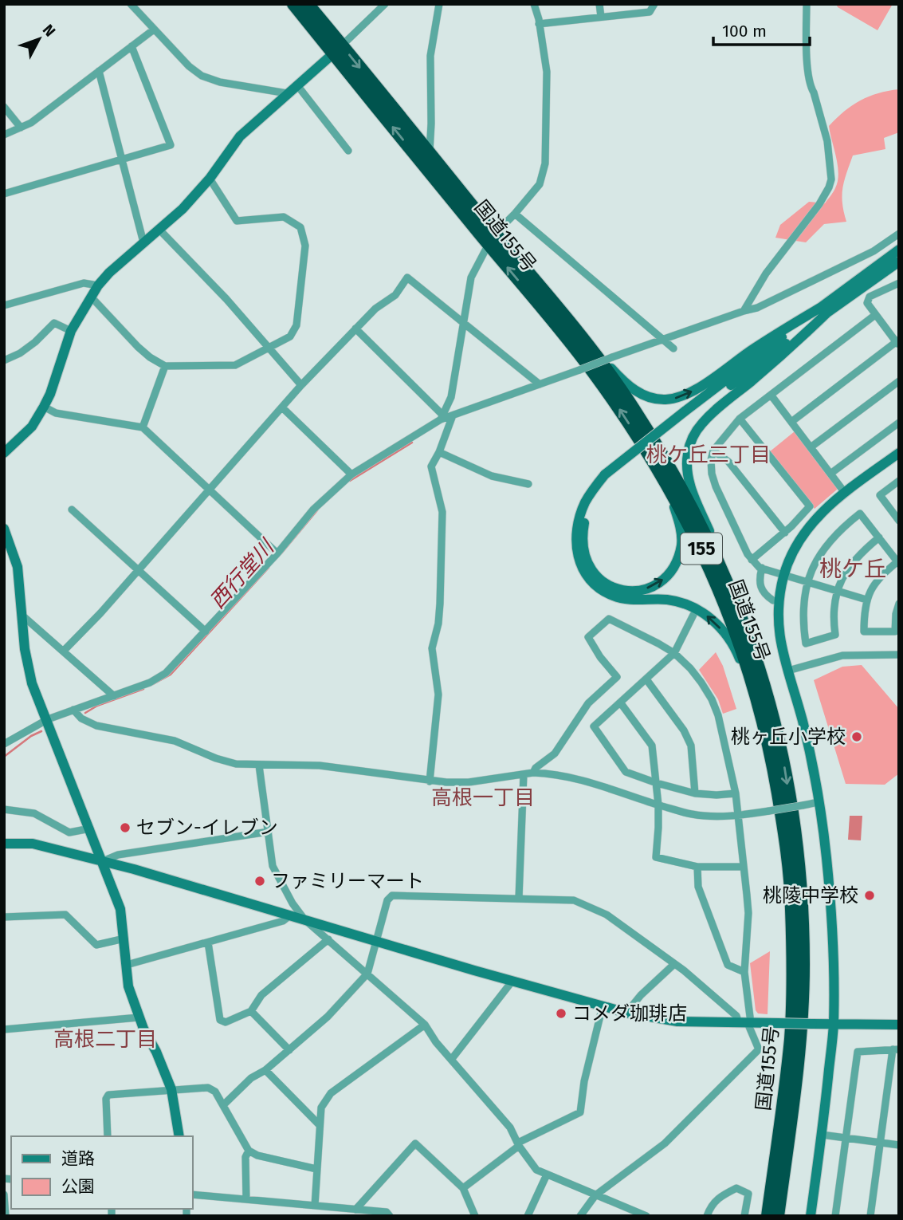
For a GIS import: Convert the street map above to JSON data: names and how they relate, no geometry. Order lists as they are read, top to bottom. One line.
{"streets":{"highway":["国道155号","155"]},"districts":["桃ケ丘三丁目","桃ケ丘","高根一丁目","高根二丁目"],"water":["西行堂川"],"places":["桃ヶ丘小学校","セブン-イレブン","ファミリーマート","桃陵中学校","コメダ珈琲店"],"legend":["道路","公園"],"scale_bar":"100 m","north":"top right"}
